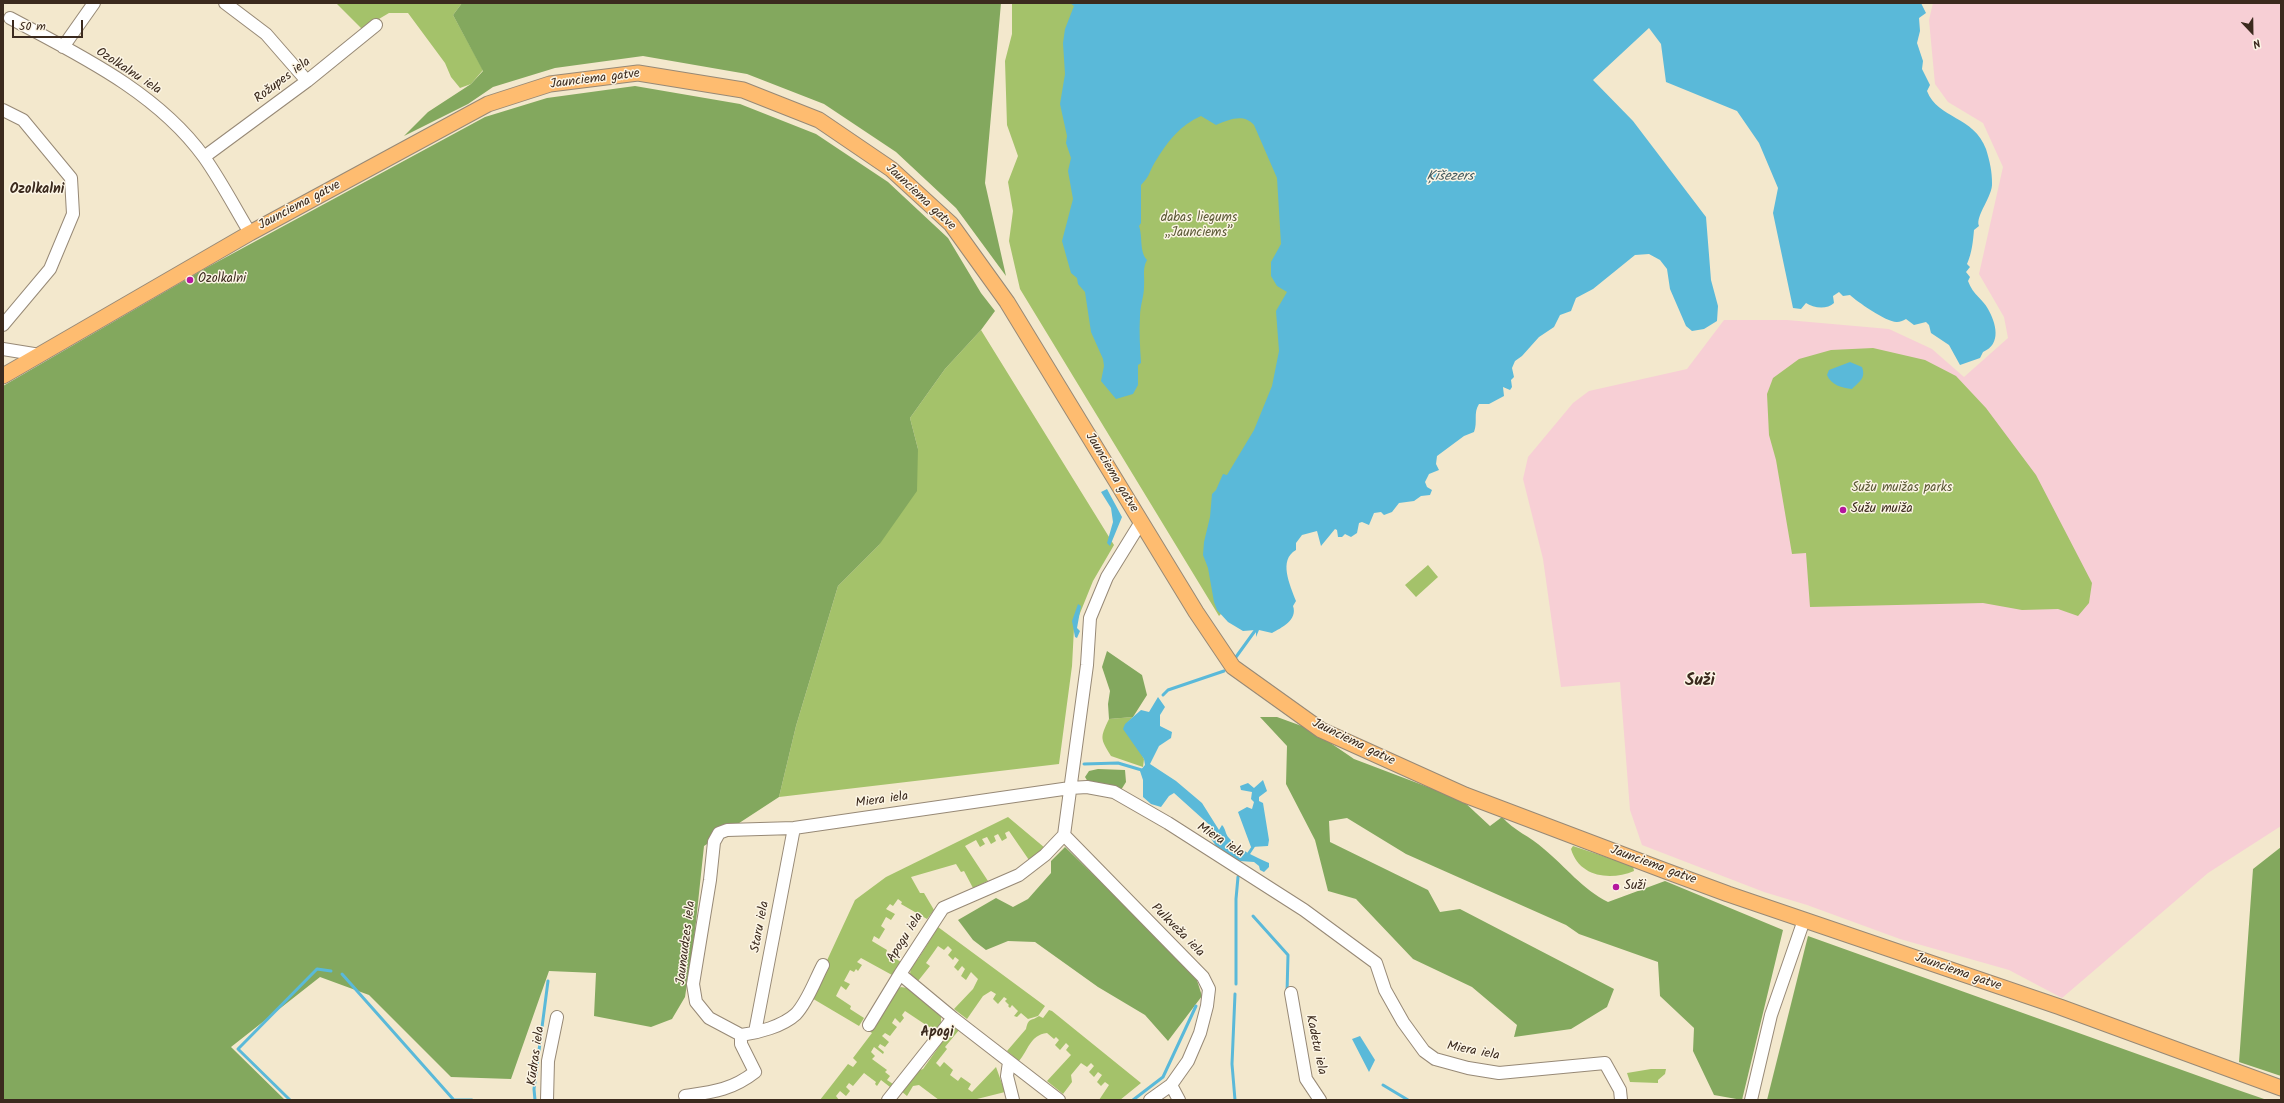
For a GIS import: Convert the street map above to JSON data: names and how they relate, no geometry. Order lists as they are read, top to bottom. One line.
{"streets":{"main road":["Jaunciema gatve"],"street":["Ozolkalnu iela","Rožupes iela","Miera iela","Staru iela","Pulkveža iela","Apogu iela","Jaunaudzes iela","Kadetu iela","Kūdras iela"]},"crossings":[["Ozolkalnu iela","Jaunciema gatve"],["Ozolkalnu iela","Rožupes iela"],["Miera iela","Staru iela"],["Miera iela","Jaunaudzes iela"],["Pulkveža iela","Apogu iela"]],"districts":["Ozolkalni","Suži","Apogi"],"water":["Ķīšezers"],"parks":["dabas liegums „Jaunciems”","Sužu muižas parks"],"places":["Ozolkalni","Sužu muiža","Suži"],"scale_bar":"50 m","north":"bottom"}
